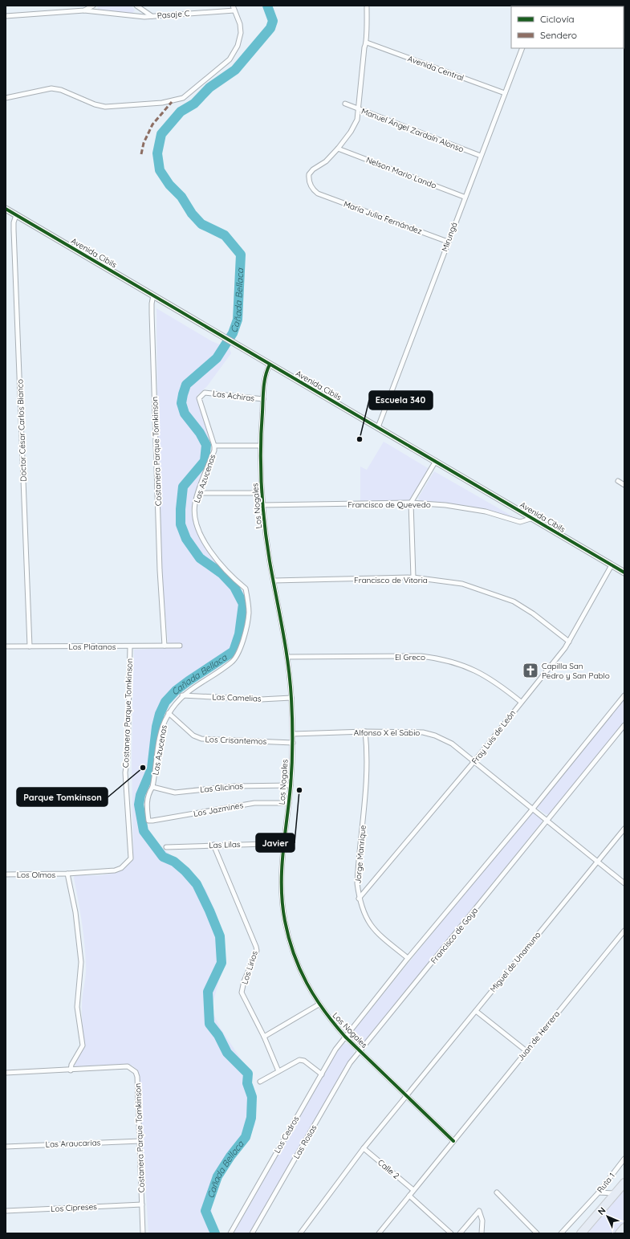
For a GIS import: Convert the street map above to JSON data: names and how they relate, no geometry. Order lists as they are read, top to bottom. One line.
{"streets":{"street":["Pasaje C","Avenida Central","Manuel Ángel Zardaín Alonso","Nelson Mario Lando","María Julia Fernández","Mirungá","Avenida Cibils","Las Achiras","Doctor César Carlos Bianco","Costanera Parque Tomkinson","Las Azucenas","Francisco de Quevedo","Los Nogales","Francisco de Vitoria","Los Platanos","El Greco","Las Camelias","Alfonso X el Sabio","Fray Luis de León","Los Crisantemos","Las Glicinas","Los Jazmines","Las Lilas","Jorge Manrique","Los Olmos","Francisco de Goya","Miguel de Unamuno","Los Lirios","Juan de Herrera","Los Cedros","Las Rosas","Las Araucarias","Calle 2","Ruta 1","Los Cipreses"]},"crossings":[["Avenida Central","Mirungá"],["Manuel Ángel Zardaín Alonso","Mirungá"],["Nelson Mario Lando","María Julia Fernández"],["Nelson Mario Lando","Mirungá"],["María Julia Fernández","Mirungá"],["Mirungá","Avenida Cibils"],["Avenida Cibils","Doctor César Carlos Bianco"],["Avenida Cibils","Costanera Parque Tomkinson"],["Avenida Cibils","Francisco de Quevedo"],["Avenida Cibils","Los Nogales"],["Avenida Cibils","Fray Luis de León"],["Las Achiras","Las Azucenas"],["Las Achiras","Los Nogales"],["Doctor César Carlos Bianco","Los Platanos"],["Costanera Parque Tomkinson","Los Platanos"],["Costanera Parque Tomkinson","Los Olmos"],["Costanera Parque Tomkinson","Las Araucarias"],["Costanera Parque Tomkinson","Los Cipreses"],["Las Azucenas","Las Camelias"],["Las Azucenas","Los Crisantemos"],["Las Azucenas","Las Glicinas"],["Las Azucenas","Los Jazmines"],["Francisco de Quevedo","Los Nogales"],["Los Nogales","Francisco de Vitoria"],["Los Nogales","El Greco"],["Los Nogales","Las Camelias"],["Los Nogales","Alfonso X el Sabio"],["Los Nogales","Los Crisantemos"],["Los Nogales","Las Glicinas"],["Los Nogales","Los Jazmines"],["Los Nogales","Las Lilas"],["Los Nogales","Francisco de Goya"],["Los Nogales","Miguel de Unamuno"],["Los Nogales","Juan de Herrera"],["Los Nogales","Los Cedros"],["Los Nogales","Las Rosas"],["Francisco de Vitoria","Fray Luis de León"],["El Greco","Fray Luis de León"],["Alfonso X el Sabio","Fray Luis de León"],["Alfonso X el Sabio","Jorge Manrique"],["Fray Luis de León","Jorge Manrique"],["Las Lilas","Los Lirios"],["Francisco de Goya","Las Rosas"],["Miguel de Unamuno","Calle 2"],["Juan de Herrera","Calle 2"]],"water":["Cañada Bellaca"],"places":{"other":["Escuela 340","Parque Tomkinson","Javier"],"church":["Capilla San Pedro y San Pablo"]},"legend":["Ciclovía","Sendero"],"north":"top left"}
